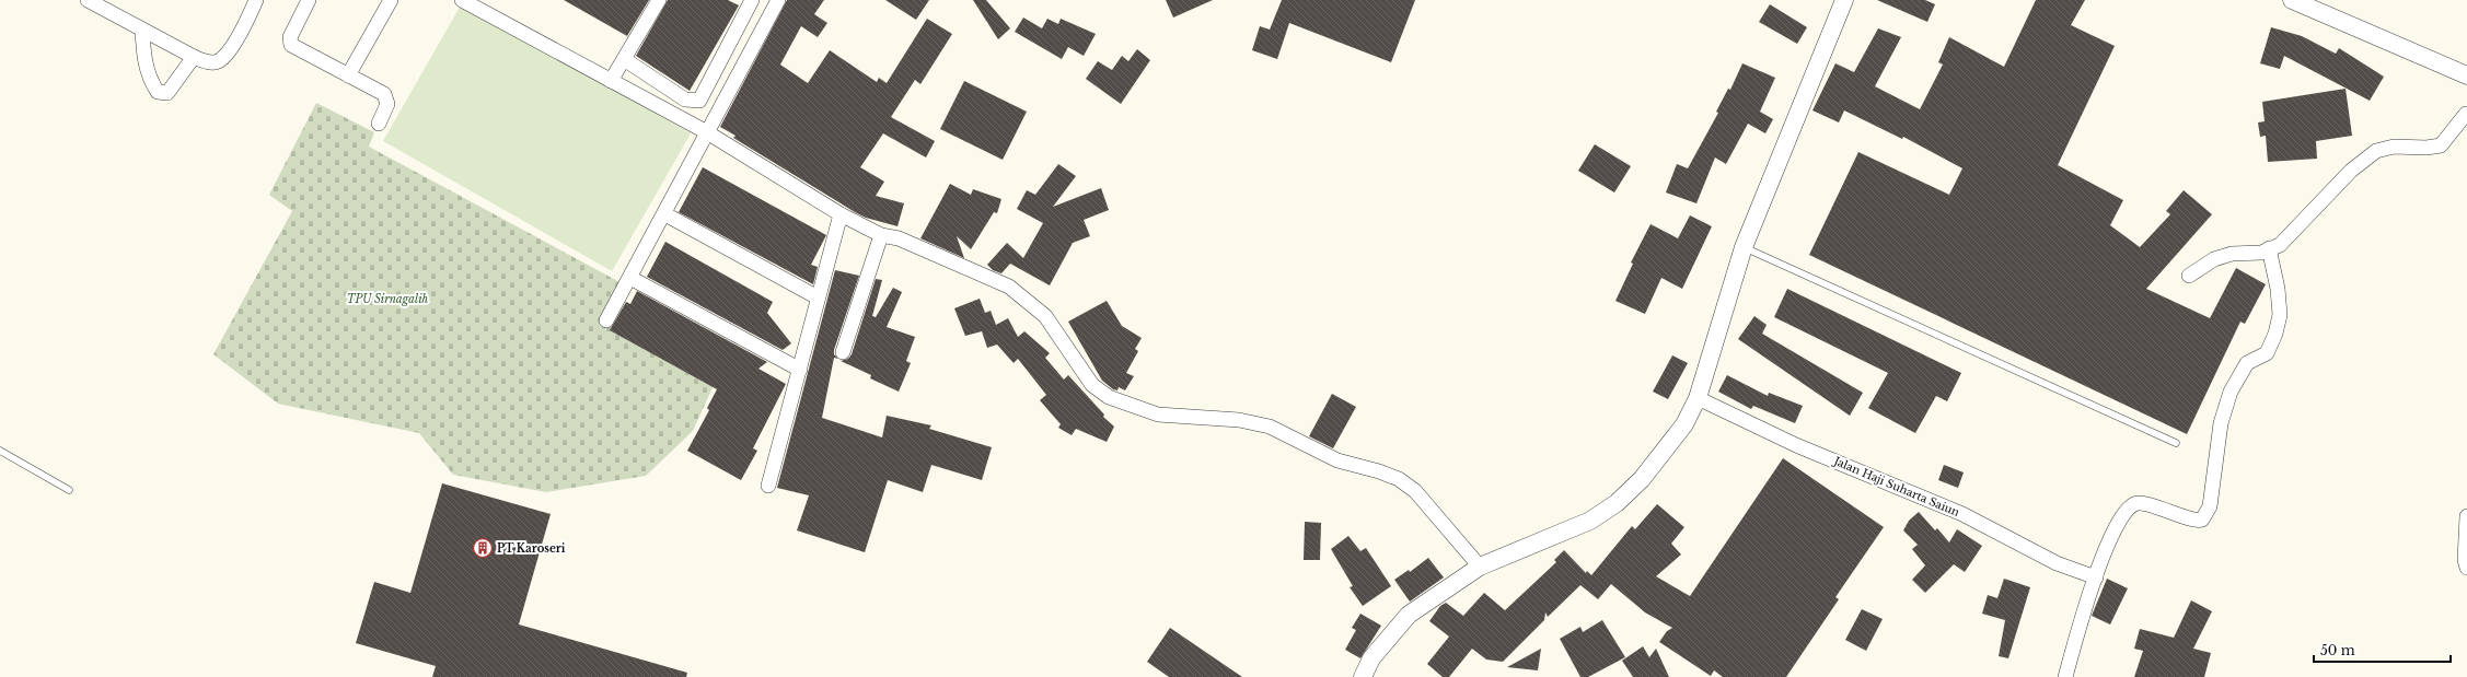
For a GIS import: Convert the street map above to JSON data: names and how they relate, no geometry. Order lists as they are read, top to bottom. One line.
{"streets":{"street":["Jalan Haji Suharta Saiun"]},"parks":["TPU Sirnagalih"],"places":{"building":["PT Karoseri"]},"scale_bar":"50 m"}
